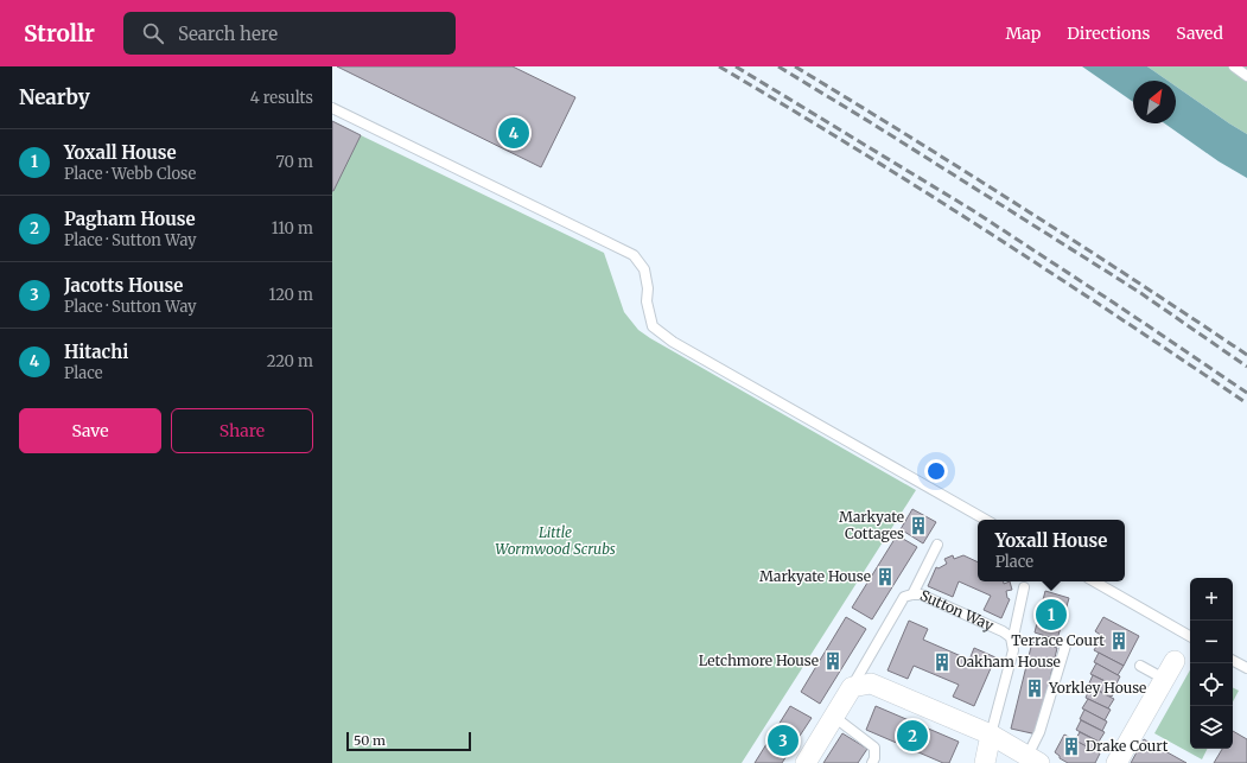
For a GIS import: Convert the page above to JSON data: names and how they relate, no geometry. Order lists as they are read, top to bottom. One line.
{"streets":{"street":["Sutton Way"]},"parks":["Little Wormwood Scrubs"],"places":{"building":["Markyate Cottages","Markyate House","Terrace Court","Letchmore House","Oakham House","Yorkley House","Drake Court"]},"scale_bar":"50 m","north":"top right","page":{"header":"Strollr","search":"Search here","nav":["Map","Directions","Saved"],"heading":["Nearby","4 results"],"pins":["4","1","2","3"],"list":[{"mark":"1","name":"Yoxall House","note":"Place · Webb Close","value":"70 m"},{"mark":"2","name":"Pagham House","note":"Place · Sutton Way","value":"110 m"},{"mark":"3","name":"Jacotts House","note":"Place · Sutton Way","value":"120 m"},{"mark":"4","name":"Hitachi","note":"Place","value":"220 m"}],"buttons":["Save","Share"],"popup":["Yoxall House","Place"],"map_buttons":["+","−"],"scale":"50 m"}}
